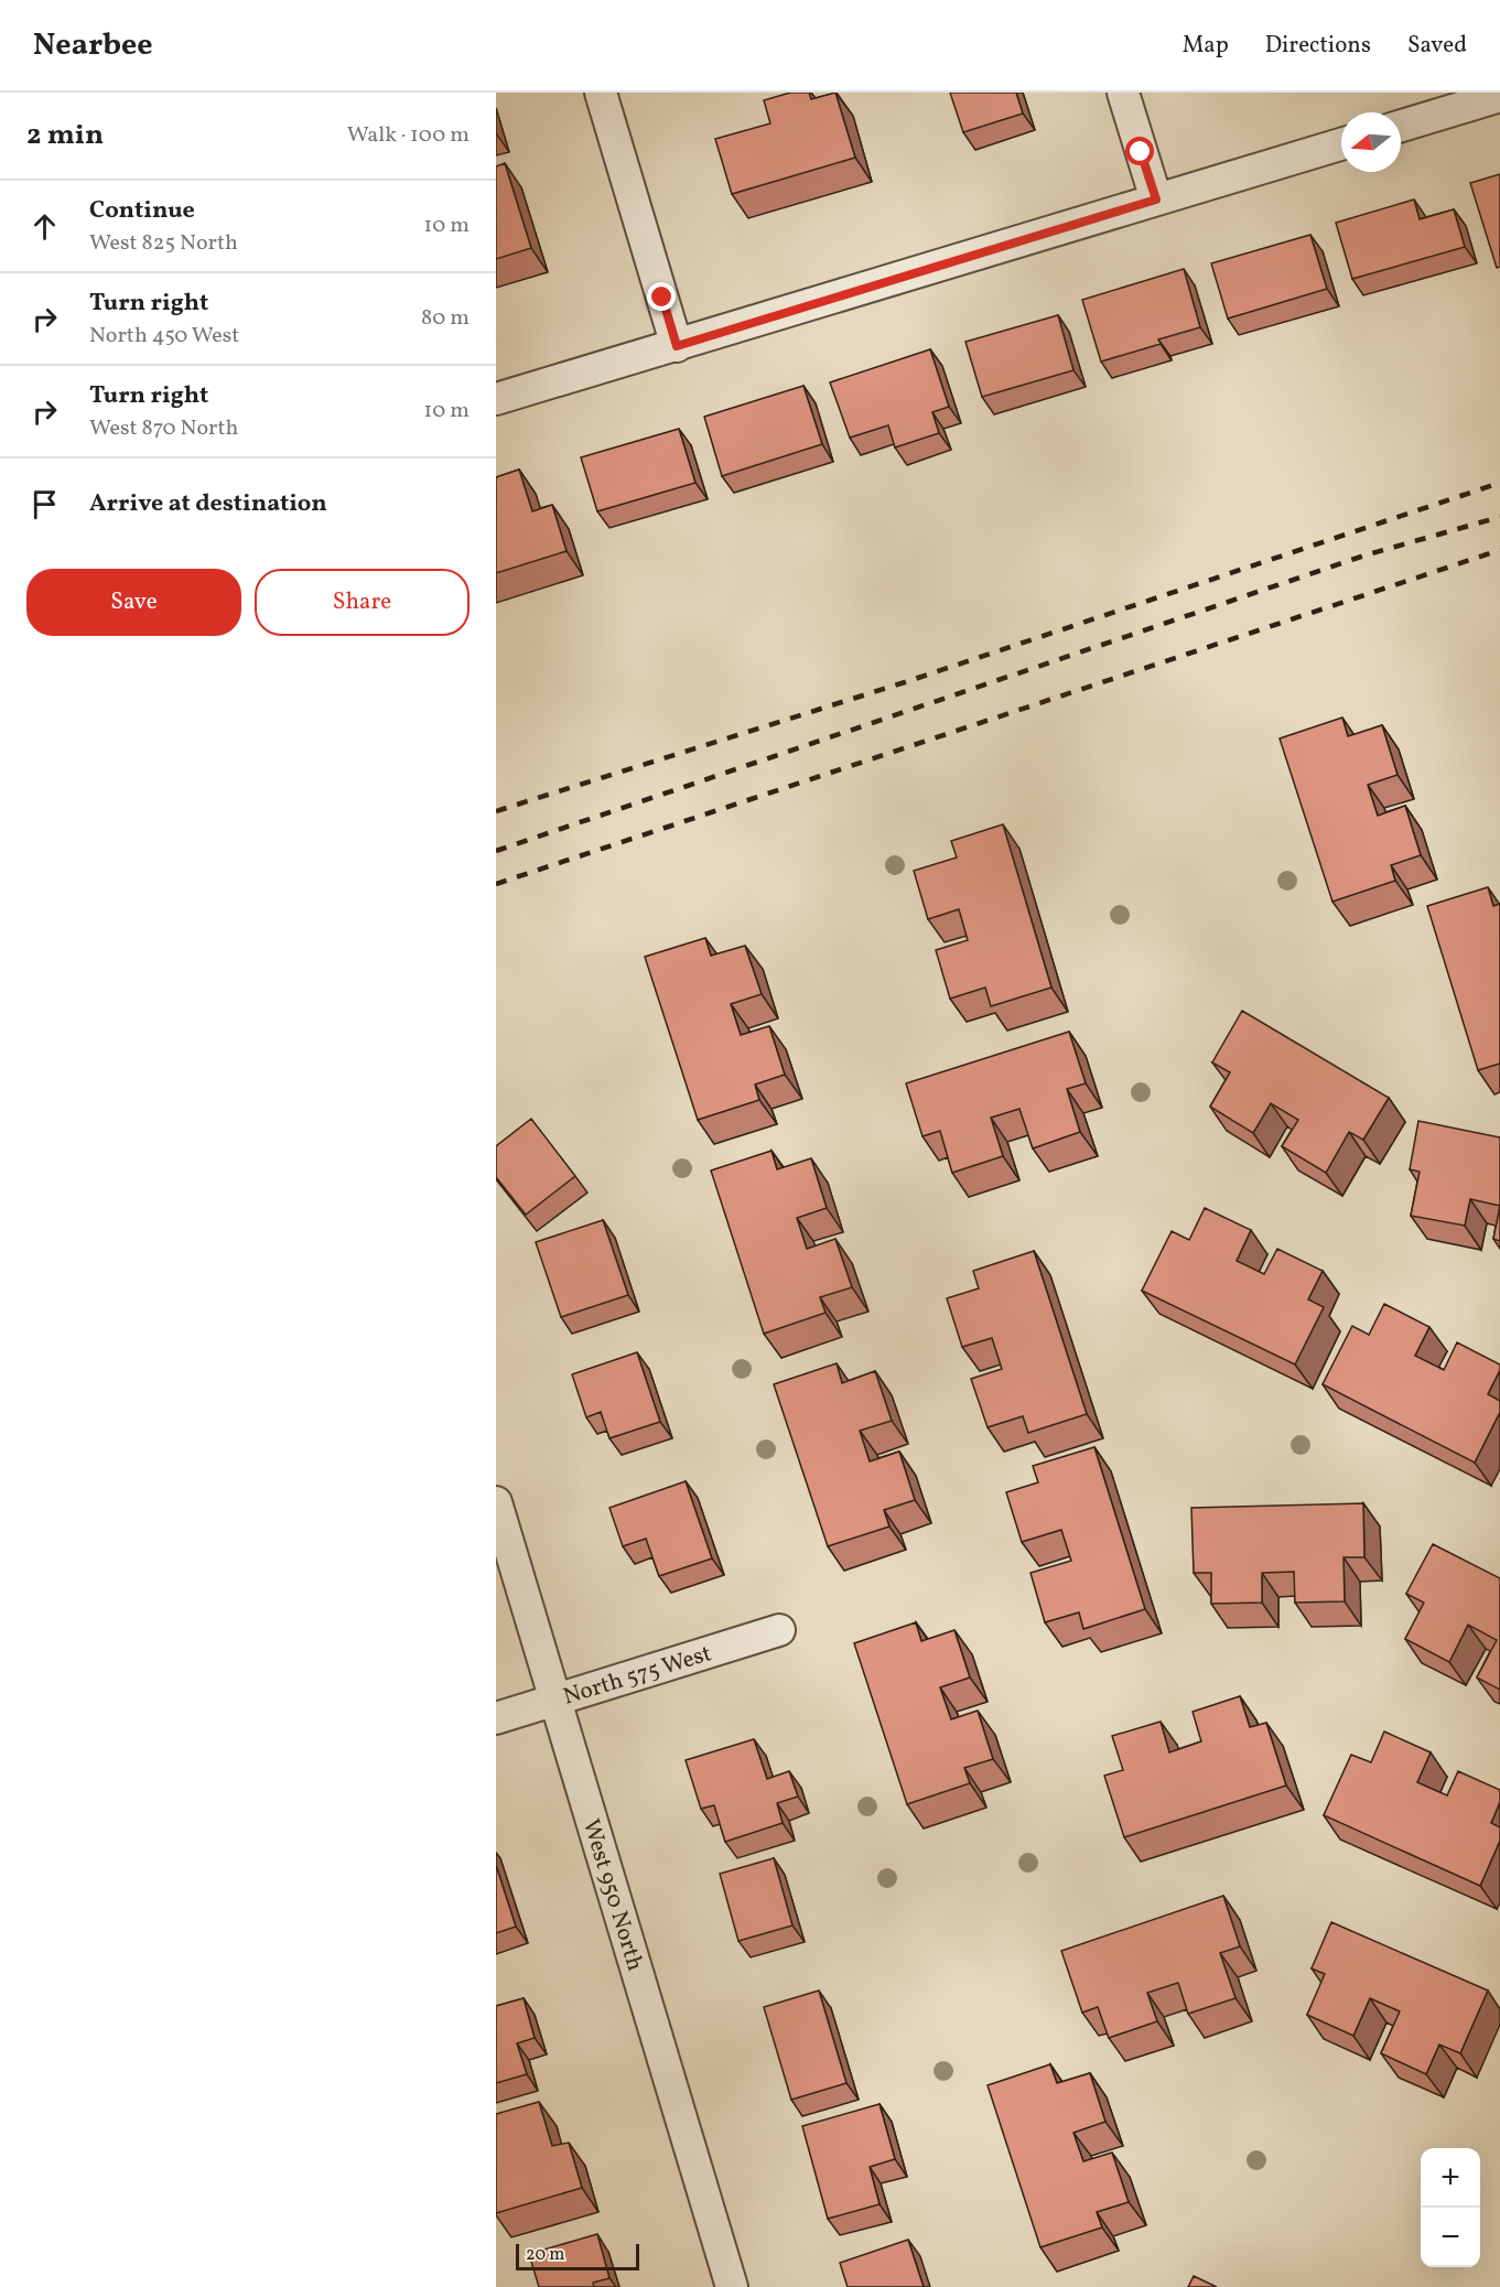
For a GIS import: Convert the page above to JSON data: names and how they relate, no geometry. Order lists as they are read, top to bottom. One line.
{"streets":{"street":["North 575 West","West 950 North"]},"crossings":[["North 575 West","West 950 North"]],"scale_bar":"20 m","north":"left","page":{"header":"Nearbee","nav":["Map","Directions","Saved"],"heading":["2 min","Walk · 100 m"],"list":[["Continue","West 825 North","10 m"],["Turn right","North 450 West","80 m"],["Turn right","West 870 North","10 m"],"Arrive at destination"],"buttons":["Save","Share"],"map_buttons":["+","−"],"scale":"20 m"}}
